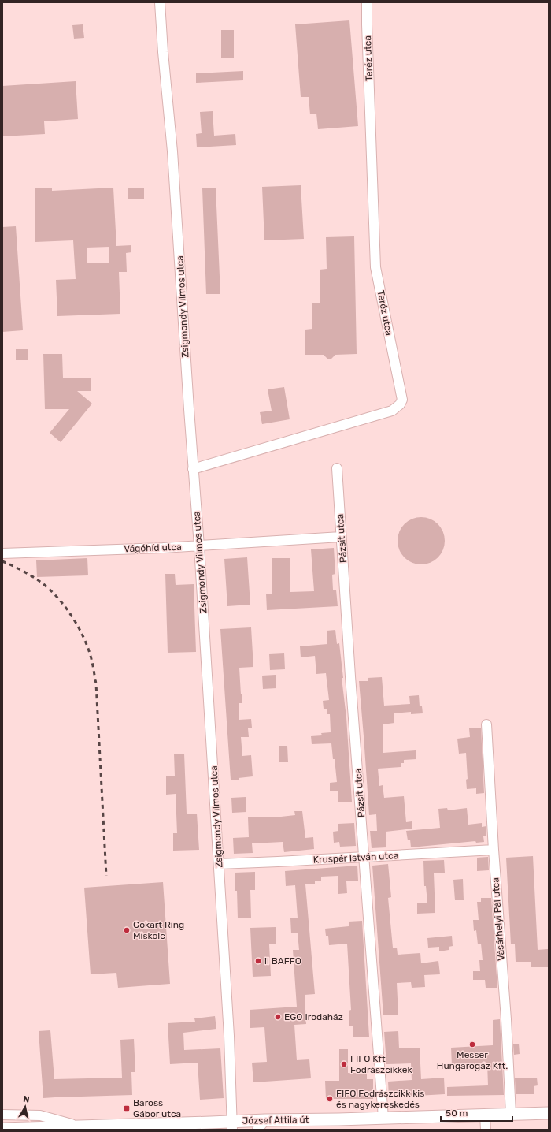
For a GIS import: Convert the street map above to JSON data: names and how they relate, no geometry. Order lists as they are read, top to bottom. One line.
{"streets":{"main road":["József Attila út"],"street":["Teréz utca","Zsigmondy Vilmos utca","Pázsit utca","Vágóhíd utca","Kruspér István utca","Vásárhelyi Pál utca"]},"crossings":[["Teréz utca","Zsigmondy Vilmos utca"],["Zsigmondy Vilmos utca","Vágóhíd utca"],["Zsigmondy Vilmos utca","Kruspér István utca"],["Zsigmondy Vilmos utca","József Attila út"],["Pázsit utca","Vágóhíd utca"],["Pázsit utca","Kruspér István utca"],["Pázsit utca","József Attila út"],["Kruspér István utca","Vásárhelyi Pál utca"],["Vásárhelyi Pál utca","József Attila út"]],"places":{"other":["Gokart Ring Miskolc","il BAFFO","EGO Irodaház","Messer Hungarogáz Kft.","FIFO Kft Fodrászcikkek","FIFO Fodrászcikk kis és nagykereskedés"],"transit":["Baross Gábor utca"]},"scale_bar":"50 m","north":"top"}
